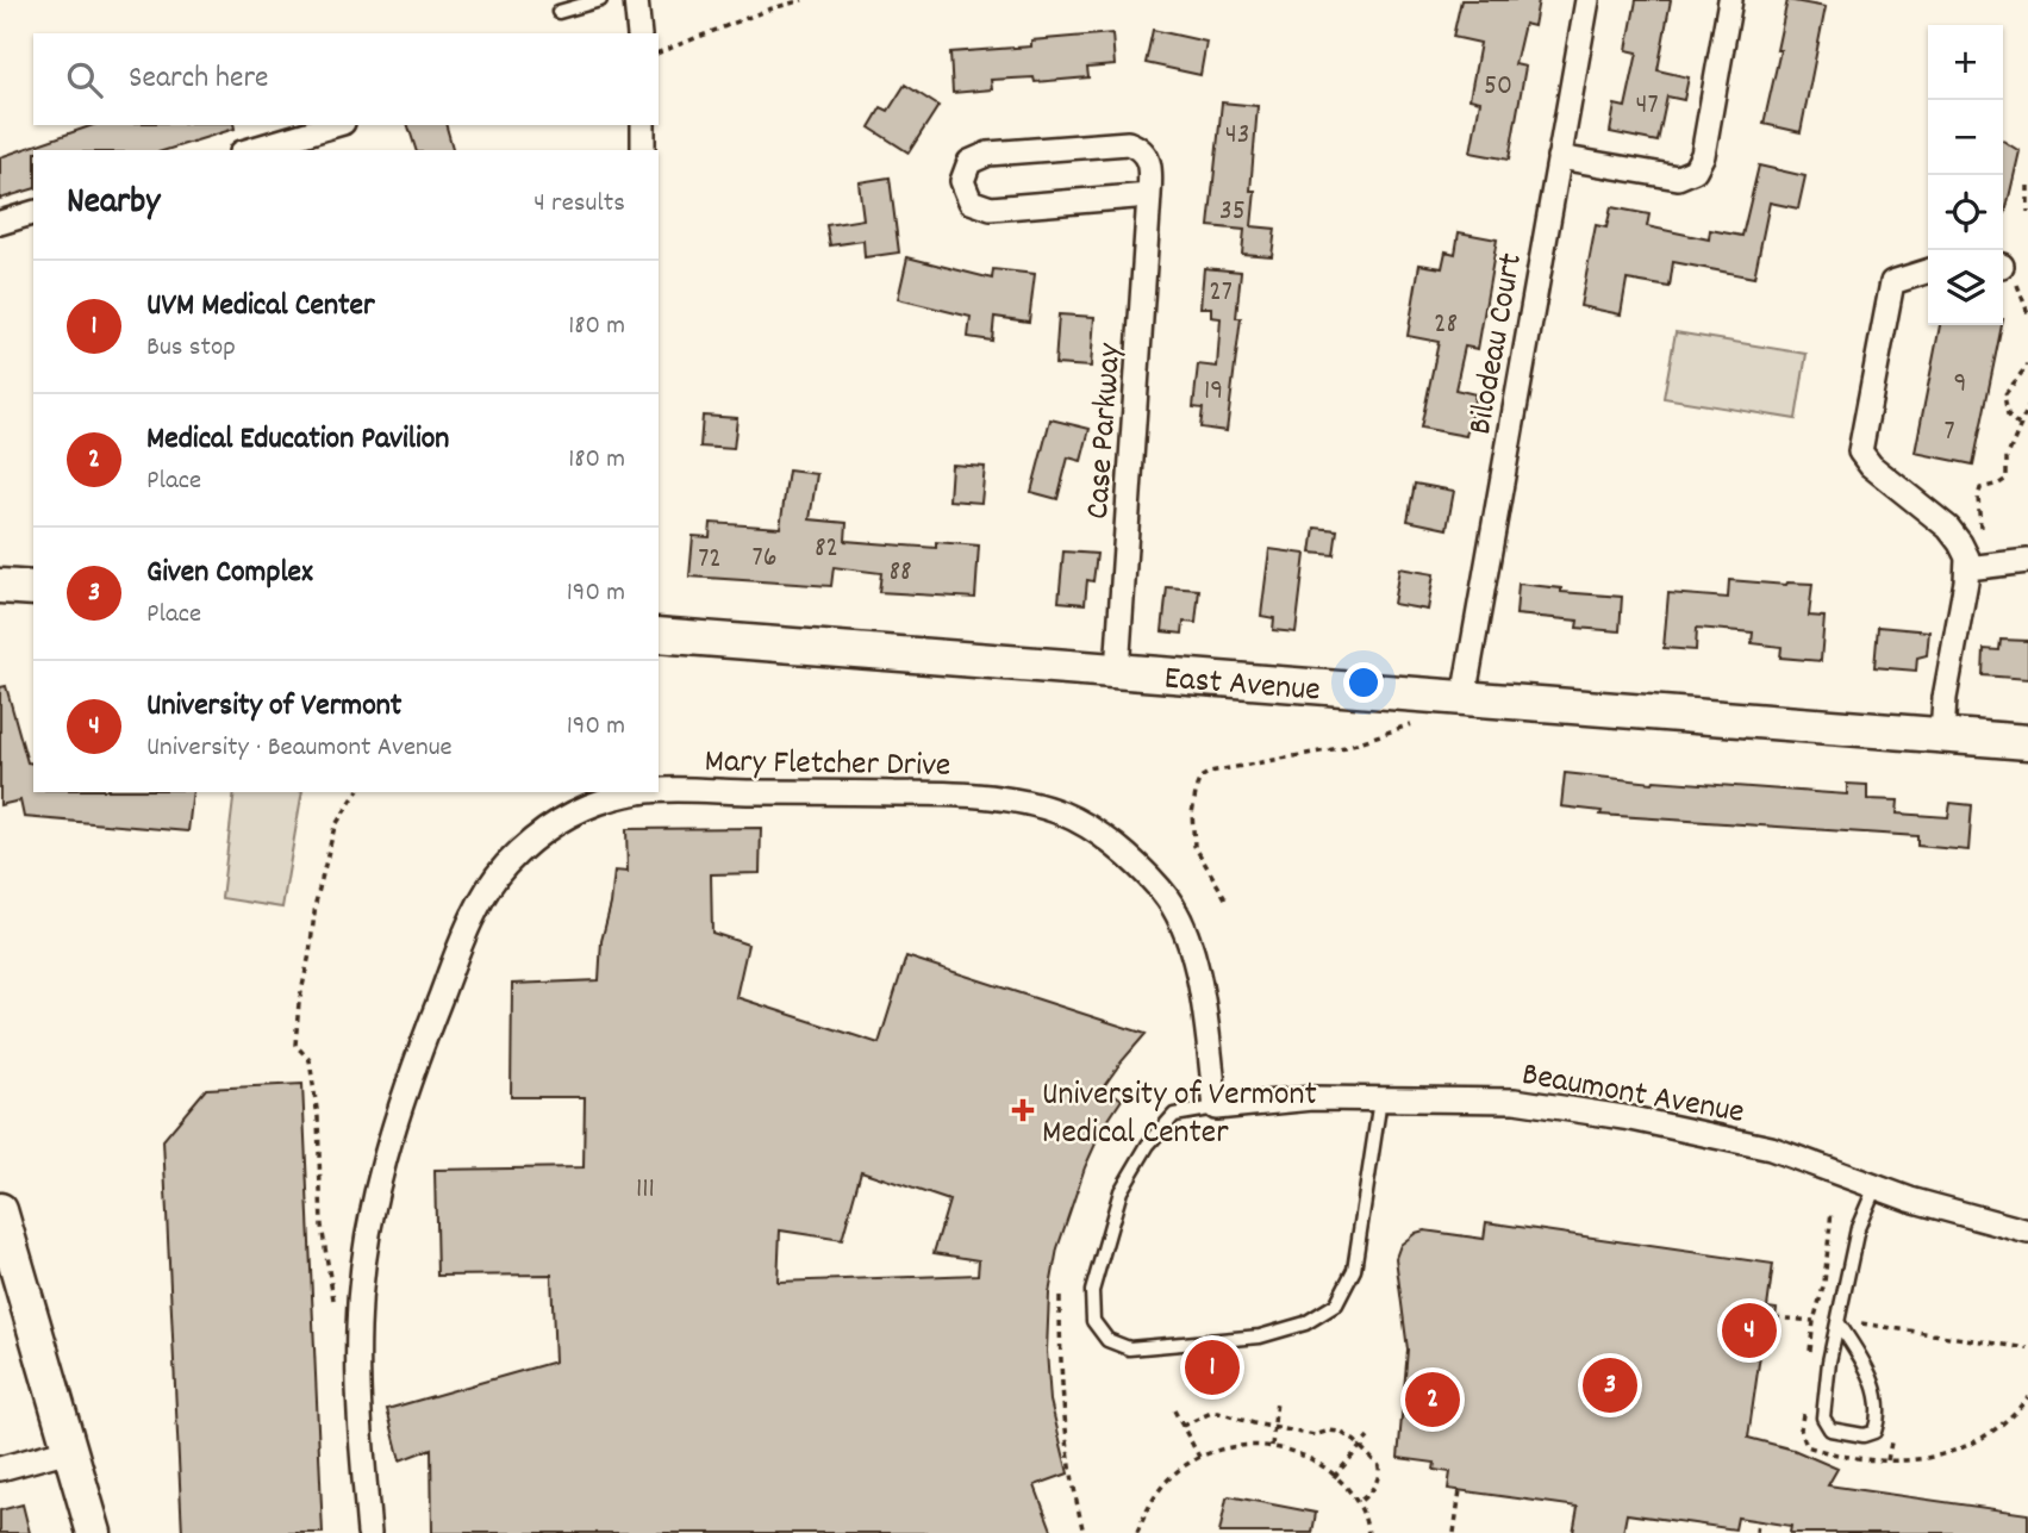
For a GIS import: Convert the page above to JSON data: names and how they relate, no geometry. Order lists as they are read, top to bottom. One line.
{"streets":{"main road":["East Avenue"],"street":["Bilodeau Court","Case Parkway","Mary Fletcher Drive","Beaumont Avenue"]},"crossings":[["Bilodeau Court","East Avenue"],["Case Parkway","East Avenue"],["Mary Fletcher Drive","Beaumont Avenue"]],"places":{"health":["University of Vermont Medical Center"]},"house_numbers":["50","47","43","35","27","28","9","19","7","82","76","72","88","111"],"page":{"map_buttons":["+","−"],"search":"Search here","heading":["Nearby","4 results"],"list":[{"mark":"1","name":"UVM Medical Center","note":"Bus stop","value":"180 m"},{"mark":"2","name":"Medical Education Pavilion","note":"Place","value":"180 m"},{"mark":"3","name":"Given Complex","note":"Place","value":"190 m"},{"mark":"4","name":"University of Vermont","note":"University · Beaumont Avenue","value":"190 m"}],"pins":["4","1","3","2"]}}
